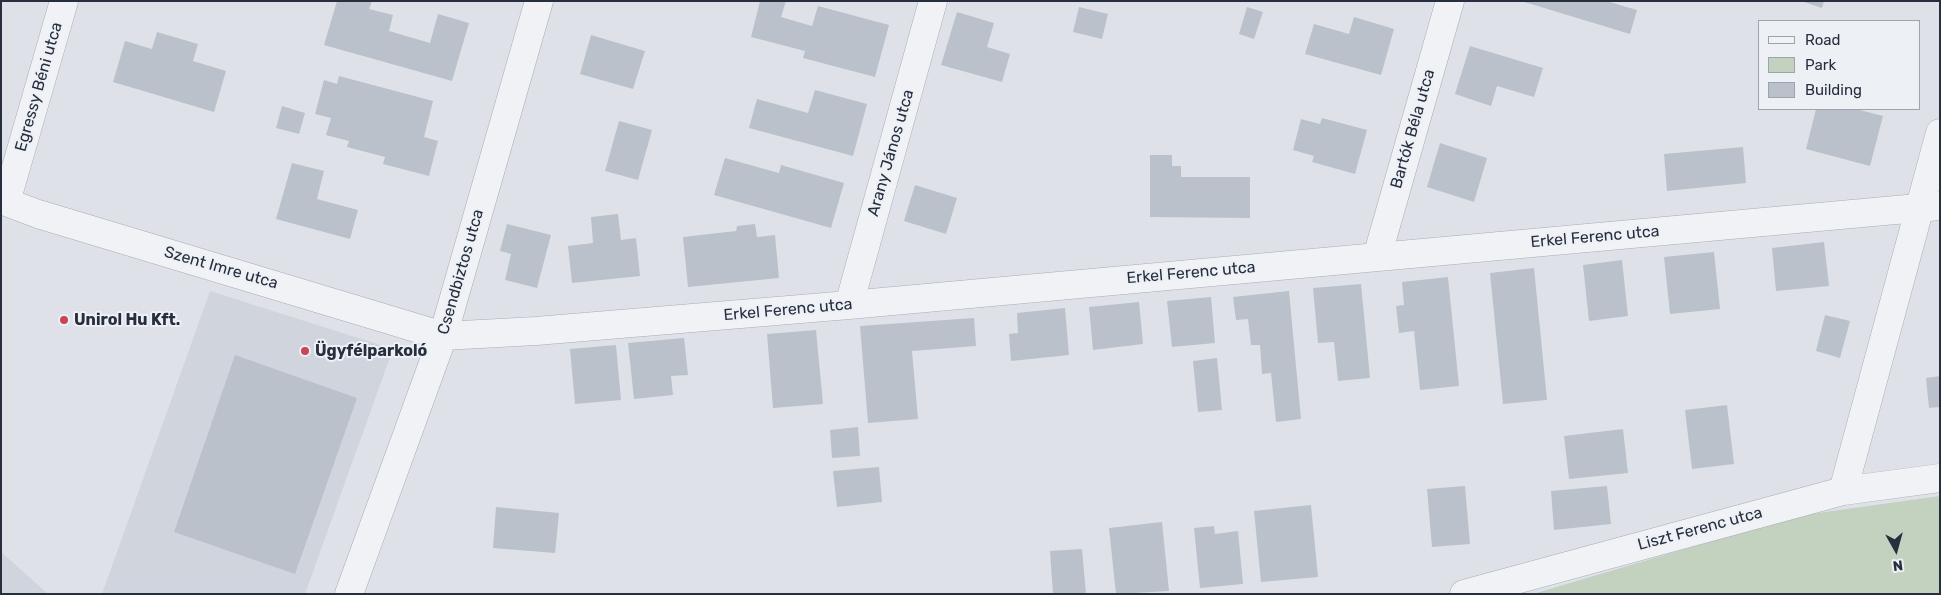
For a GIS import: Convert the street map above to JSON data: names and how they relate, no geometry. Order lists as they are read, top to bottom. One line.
{"streets":{"street":["Egressy Béni utca","Bartók Béla utca","Arany János utca","Erkel Ferenc utca","Szent Imre utca","Csendbiztos utca","Liszt Ferenc utca"]},"crossings":[["Egressy Béni utca","Szent Imre utca"],["Bartók Béla utca","Erkel Ferenc utca"],["Arany János utca","Erkel Ferenc utca"],["Erkel Ferenc utca","Szent Imre utca"],["Erkel Ferenc utca","Csendbiztos utca"],["Szent Imre utca","Csendbiztos utca"]],"places":["Unirol Hu Kft.","Ügyfélparkoló"],"legend":["Road","Park","Building"],"north":"bottom"}
